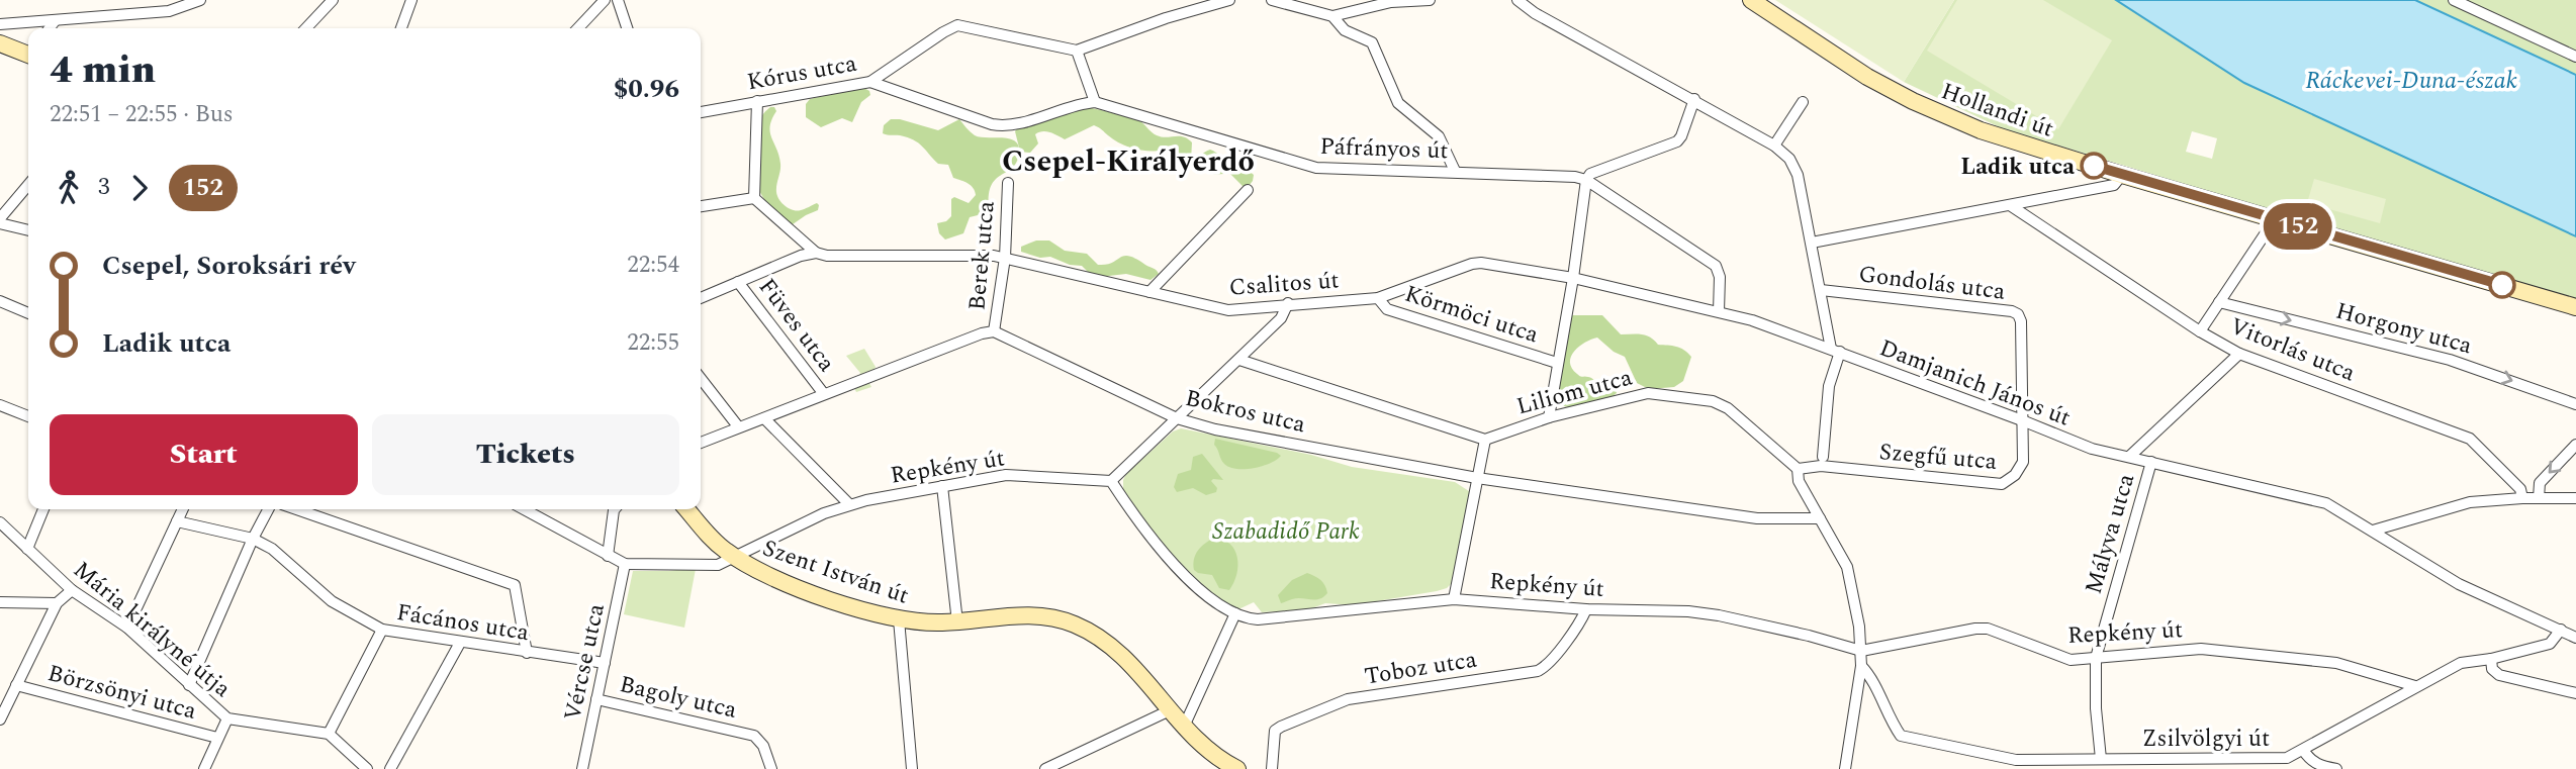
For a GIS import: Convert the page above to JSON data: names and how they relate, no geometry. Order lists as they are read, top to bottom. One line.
{"streets":{"street":["Kórus utca","Hollandi út","Páfrányos út","Berek utca","Gondolás utca","Csalitos út","Körmöci utca","Füves utca","Horgony utca","Vitorlás utca","Damjanich János út","Liliom utca","Bokros utca","Szegfű utca","Repkény út","Mályva utca","Szent István út","Fácános utca","Mária királyné útja","Vércse utca","Toboz utca","Börzsönyi utca","Bagoly utca","Zsilvölgyi út"]},"crossings":[["Kórus utca","Páfrányos út"],["Páfrányos út","Csalitos út"],["Berek utca","Csalitos út"],["Berek utca","Bokros utca"],["Gondolás utca","Damjanich János út"],["Gondolás utca","Szegfű utca"],["Csalitos út","Körmöci utca"],["Csalitos út","Füves utca"],["Csalitos út","Damjanich János út"],["Damjanich János út","Szegfű utca"],["Damjanich János út","Mályva utca"],["Damjanich János út","Zsilvölgyi út"],["Liliom utca","Bokros utca"],["Liliom utca","Szegfű utca"],["Liliom utca","Repkény út"],["Liliom utca","Zsilvölgyi út"],["Repkény út","Mályva utca"],["Repkény út","Szent István út"],["Repkény út","Vércse utca"],["Repkény út","Toboz utca"],["Repkény út","Zsilvölgyi út"],["Mályva utca","Zsilvölgyi út"],["Fácános utca","Vércse utca"],["Vércse utca","Bagoly utca"]],"one_way":["Horgony utca"],"districts":["Csepel-Királyerdő"],"water":["Ráckevei-Duna-észak"],"parks":["Szabadidő Park"],"places":["Ladik utca"],"lines":["bus line 152"],"page":{"on_map":"152","heading":["4 min","22:51 – 22:55 · Bus","$0.96"],"legs":["3","152"],"list":[{"name":"Csepel, Soroksári rév","value":"22:54"},{"name":"Ladik utca","value":"22:55"}],"buttons":["Start","Tickets"]}}
